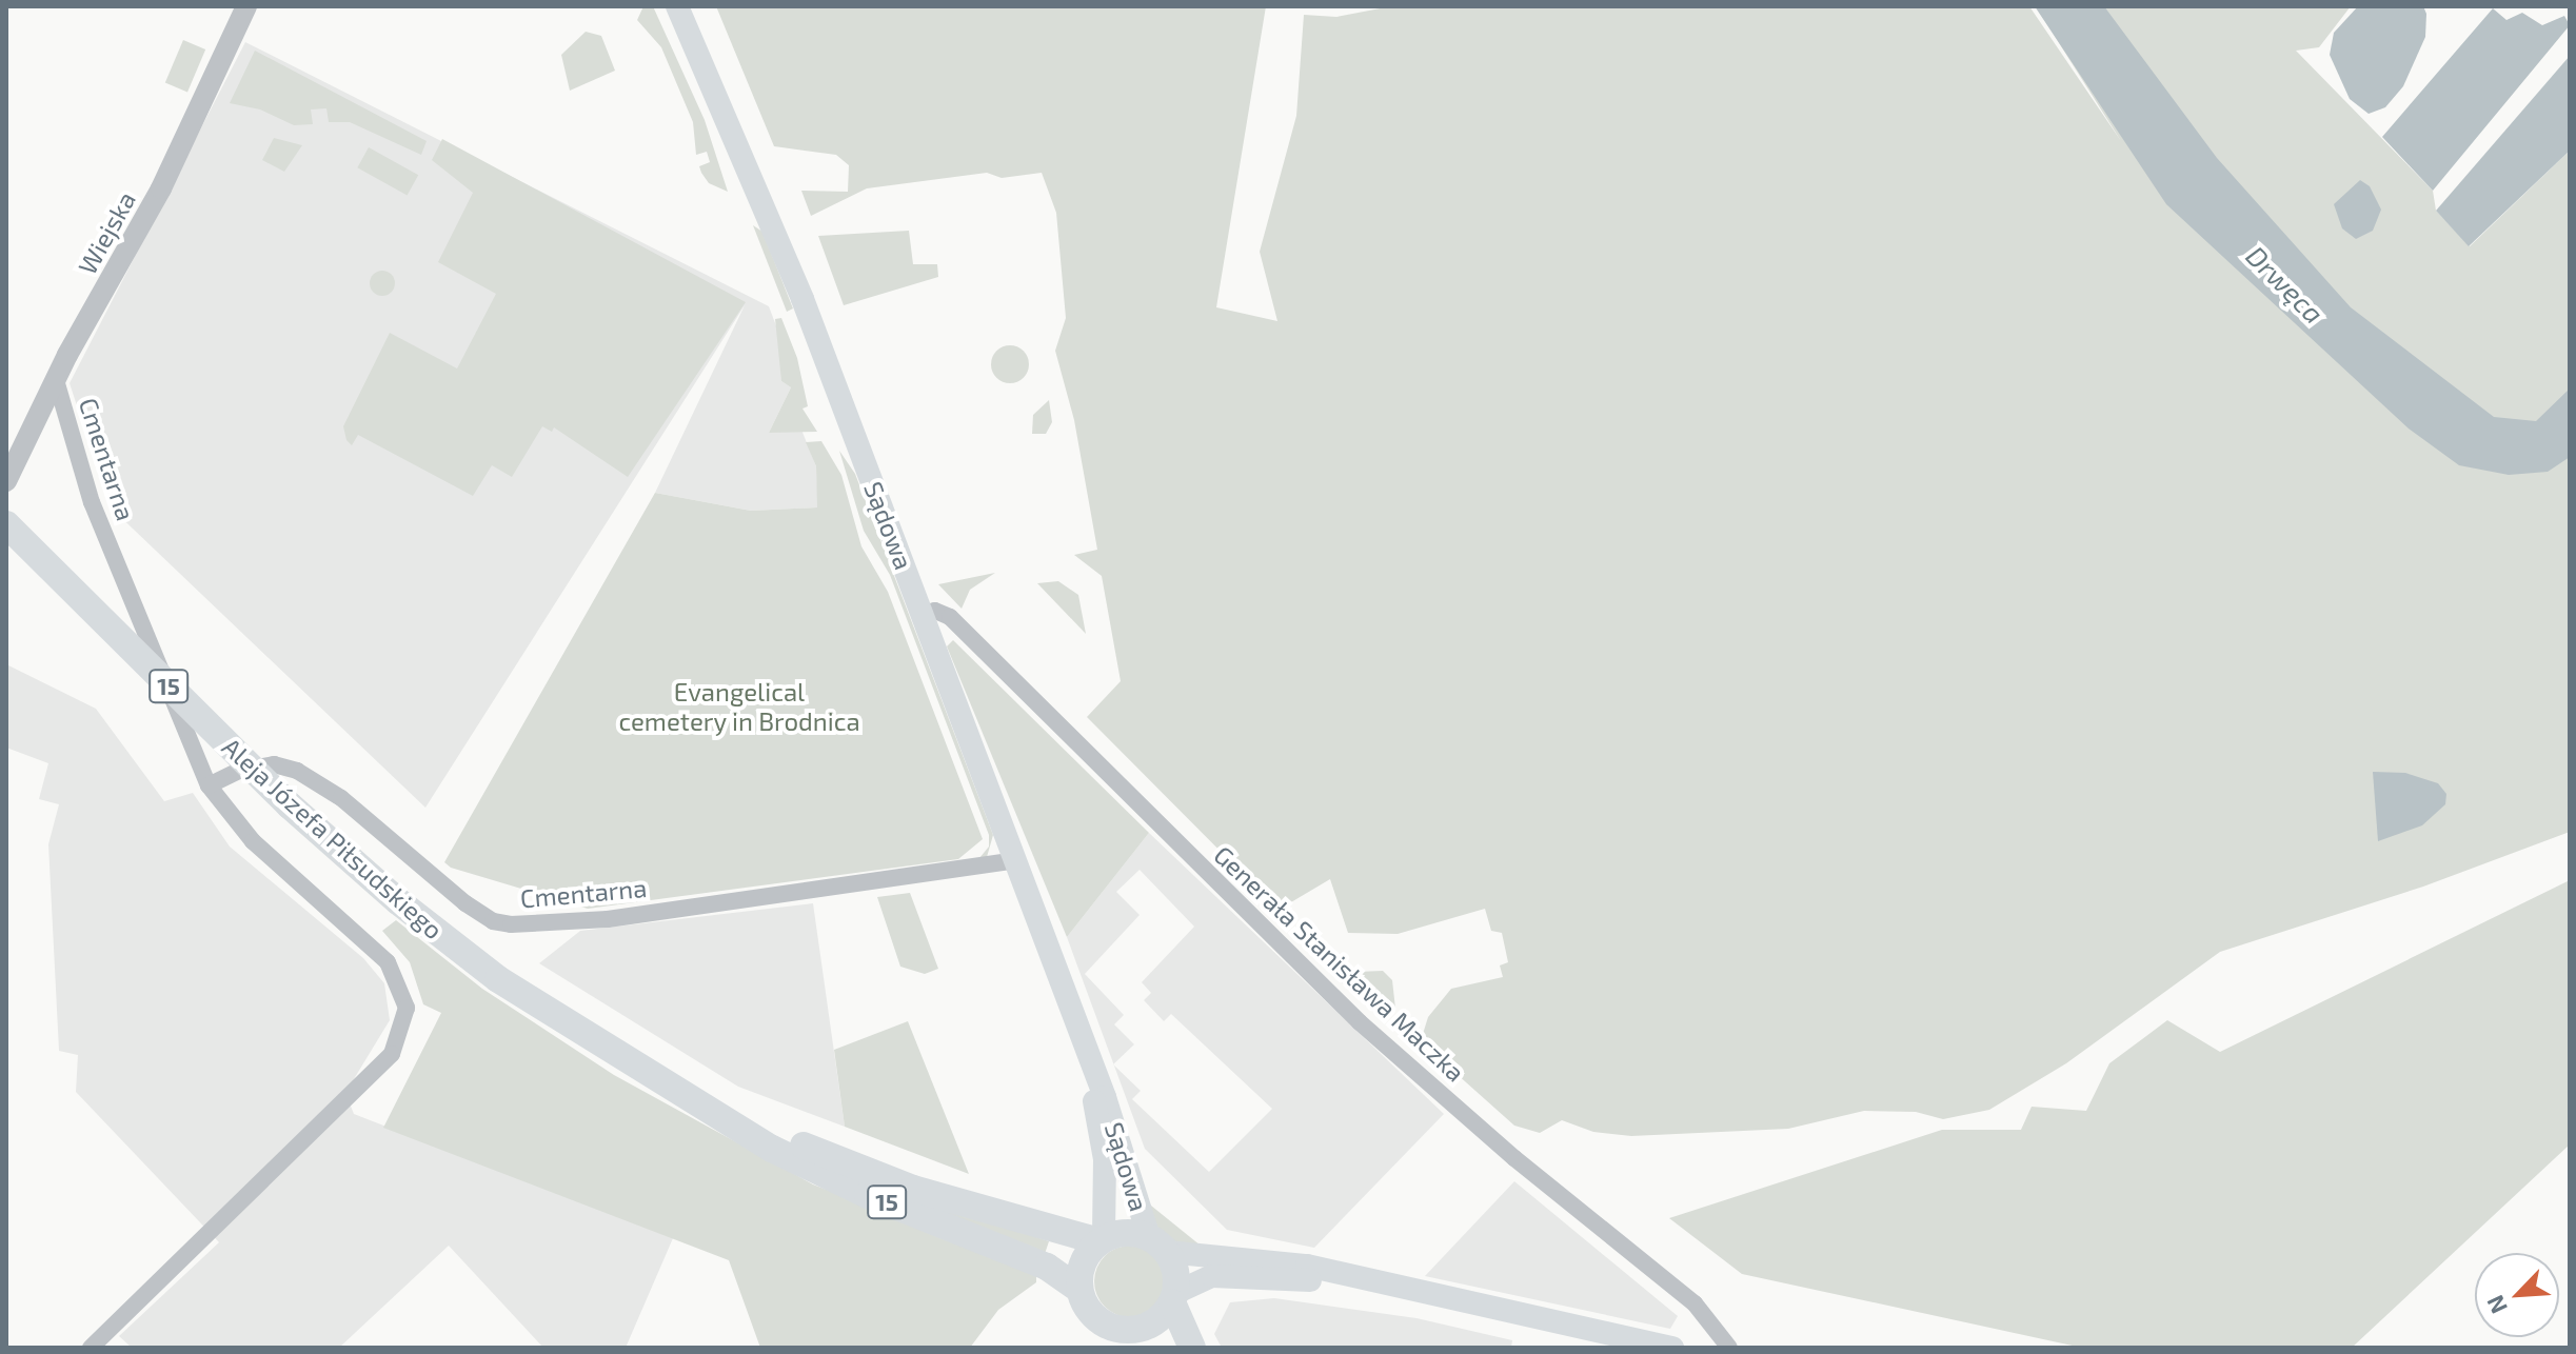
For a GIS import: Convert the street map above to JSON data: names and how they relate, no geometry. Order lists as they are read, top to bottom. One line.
{"streets":{"main road":["Sądowa","15","Aleja Józefa Piłsudskiego"],"street":["Wiejska","Cmentarna","Generała Stanisława Maczka"]},"crossings":[["Wiejska","Cmentarna"],["Cmentarna","Sądowa"],["Sądowa","15"],["Sądowa","Aleja Józefa Piłsudskiego"],["Sądowa","Generała Stanisława Maczka"],["15","Aleja Józefa Piłsudskiego"]],"water":["Drwęca"],"parks":["Evangelical cemetery in Brodnica"],"north":"bottom left"}
